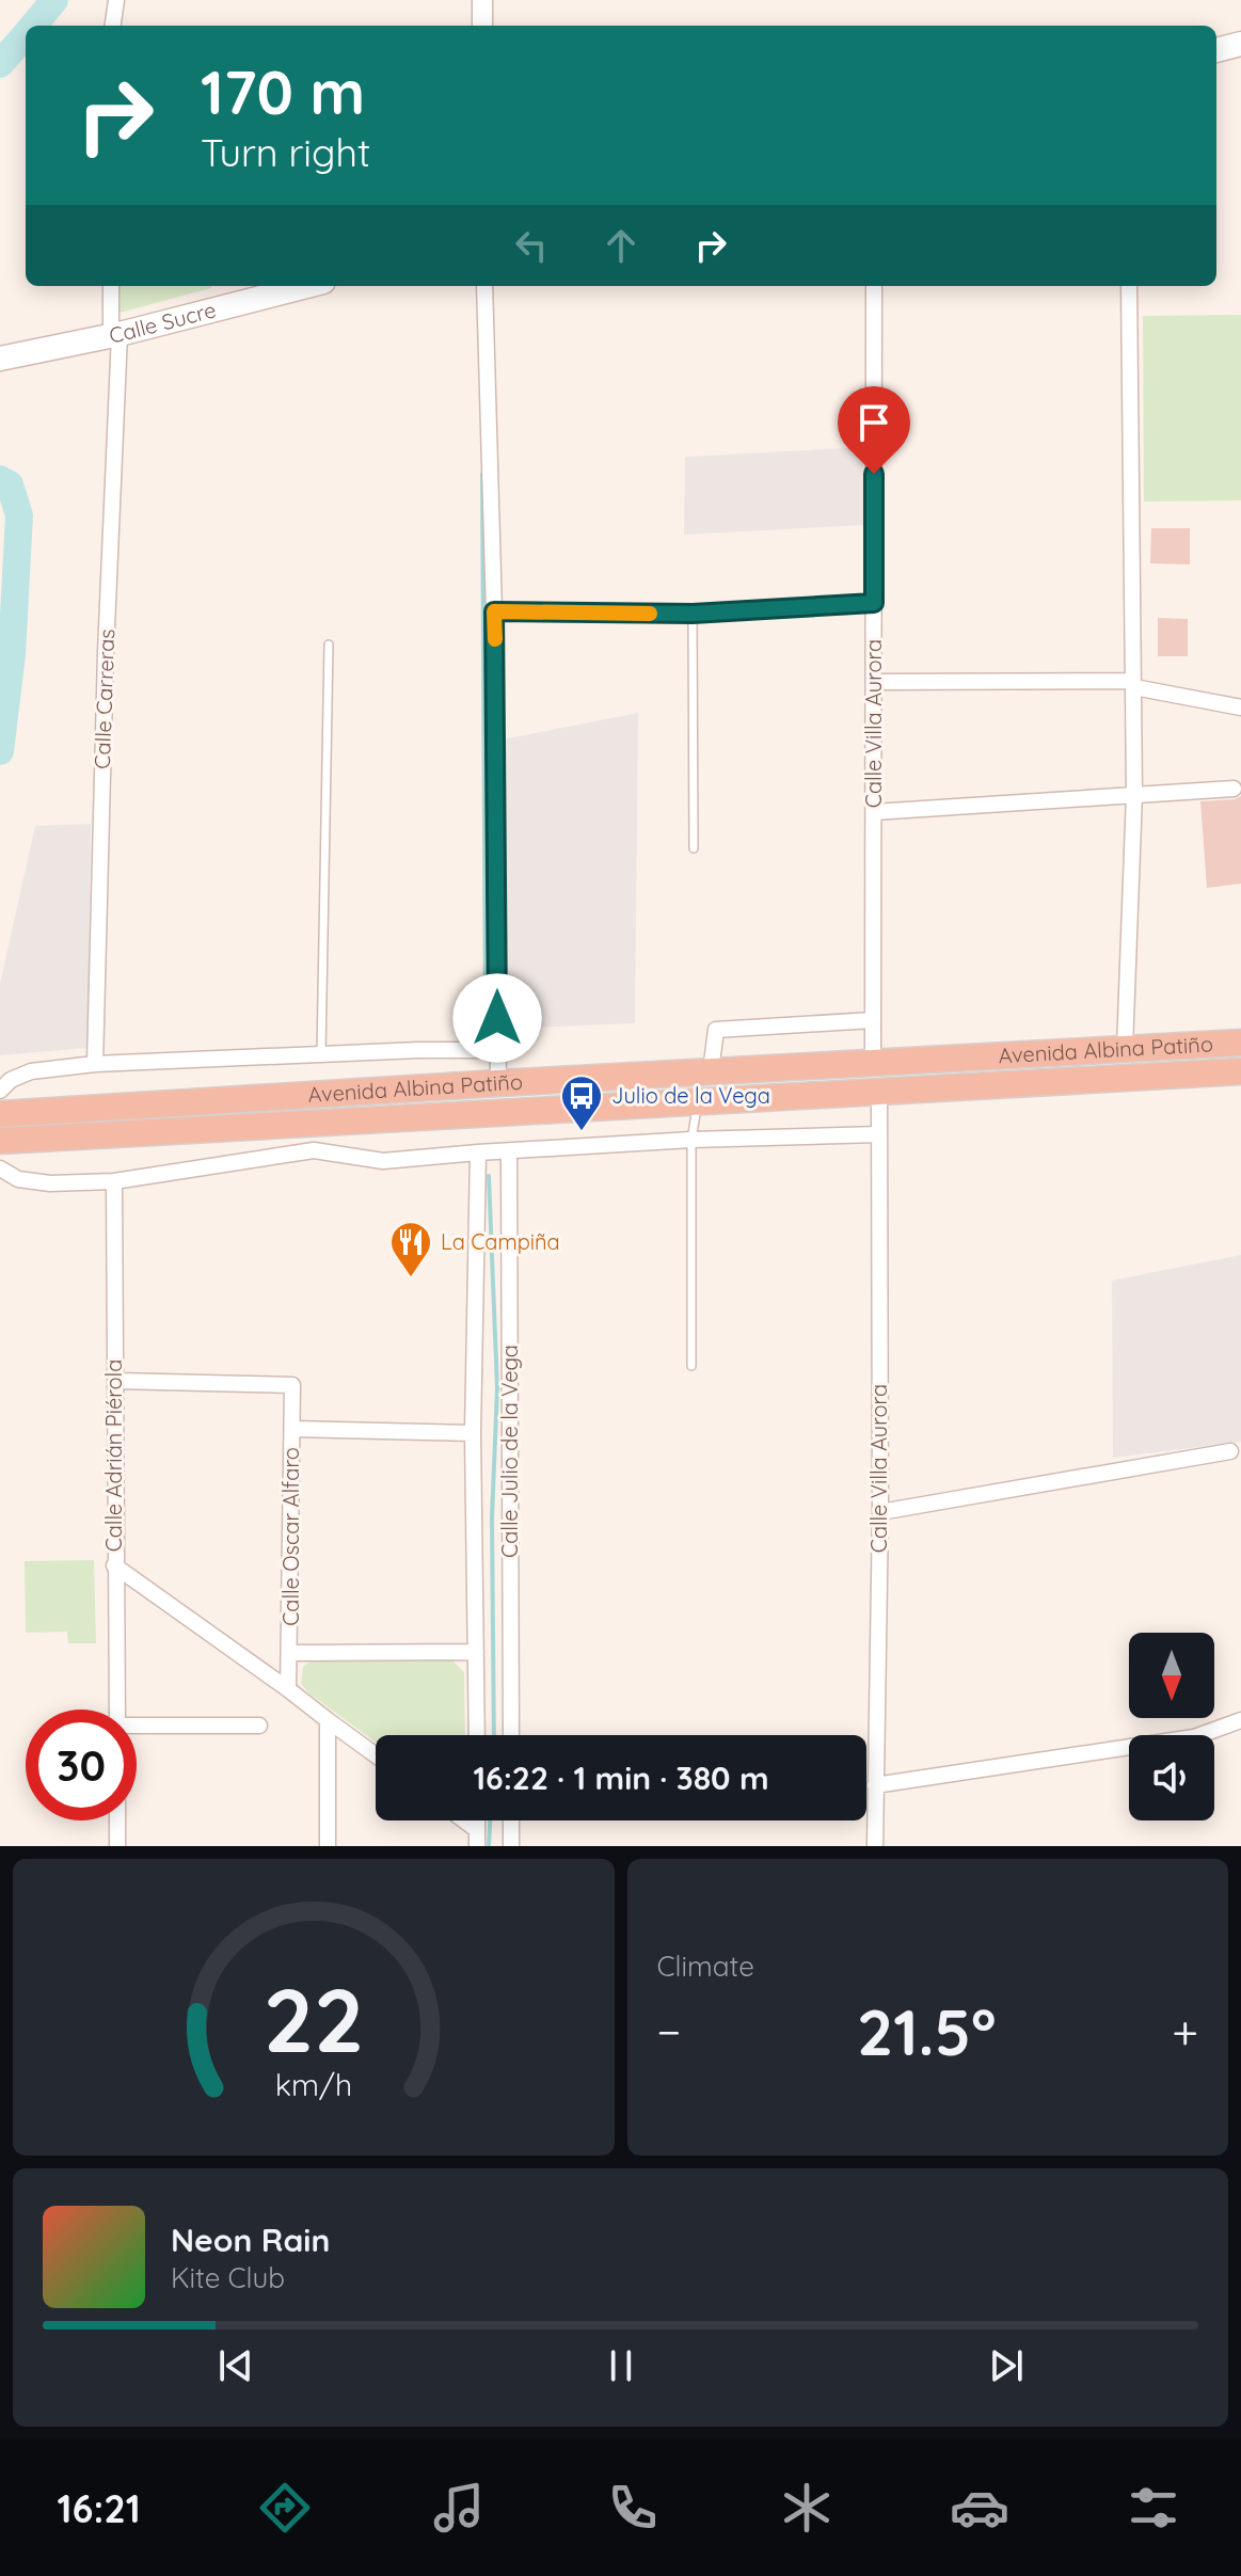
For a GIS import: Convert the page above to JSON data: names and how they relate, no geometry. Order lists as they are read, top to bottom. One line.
{"streets":{"highway":["Avenida Albina Patiño"],"main road":["Calle Sucre"],"street":["Calle Carreras","Calle Villa Aurora","Calle Julio de la Vega","Calle Adrián Piérola","Calle Oscar Alfaro"]},"crossings":[["Calle Sucre","Calle Carreras"],["Calle Villa Aurora","Avenida Albina Patiño"],["Calle Adrián Piérola","Calle Oscar Alfaro"]],"places":{"bus stop":["Julio de la Vega"],"restaurant":["La Campiña"]},"north":"bottom","page":{"turn":["170 m","Turn right"],"limit":"30","trip":"16:22 · 1 min · 380 m","tile":"Climate","heat":["−","21.5°","+"],"song":["Neon Rain","Kite Club"],"tabs":"16:21","gauge":["22","km/h"]}}
